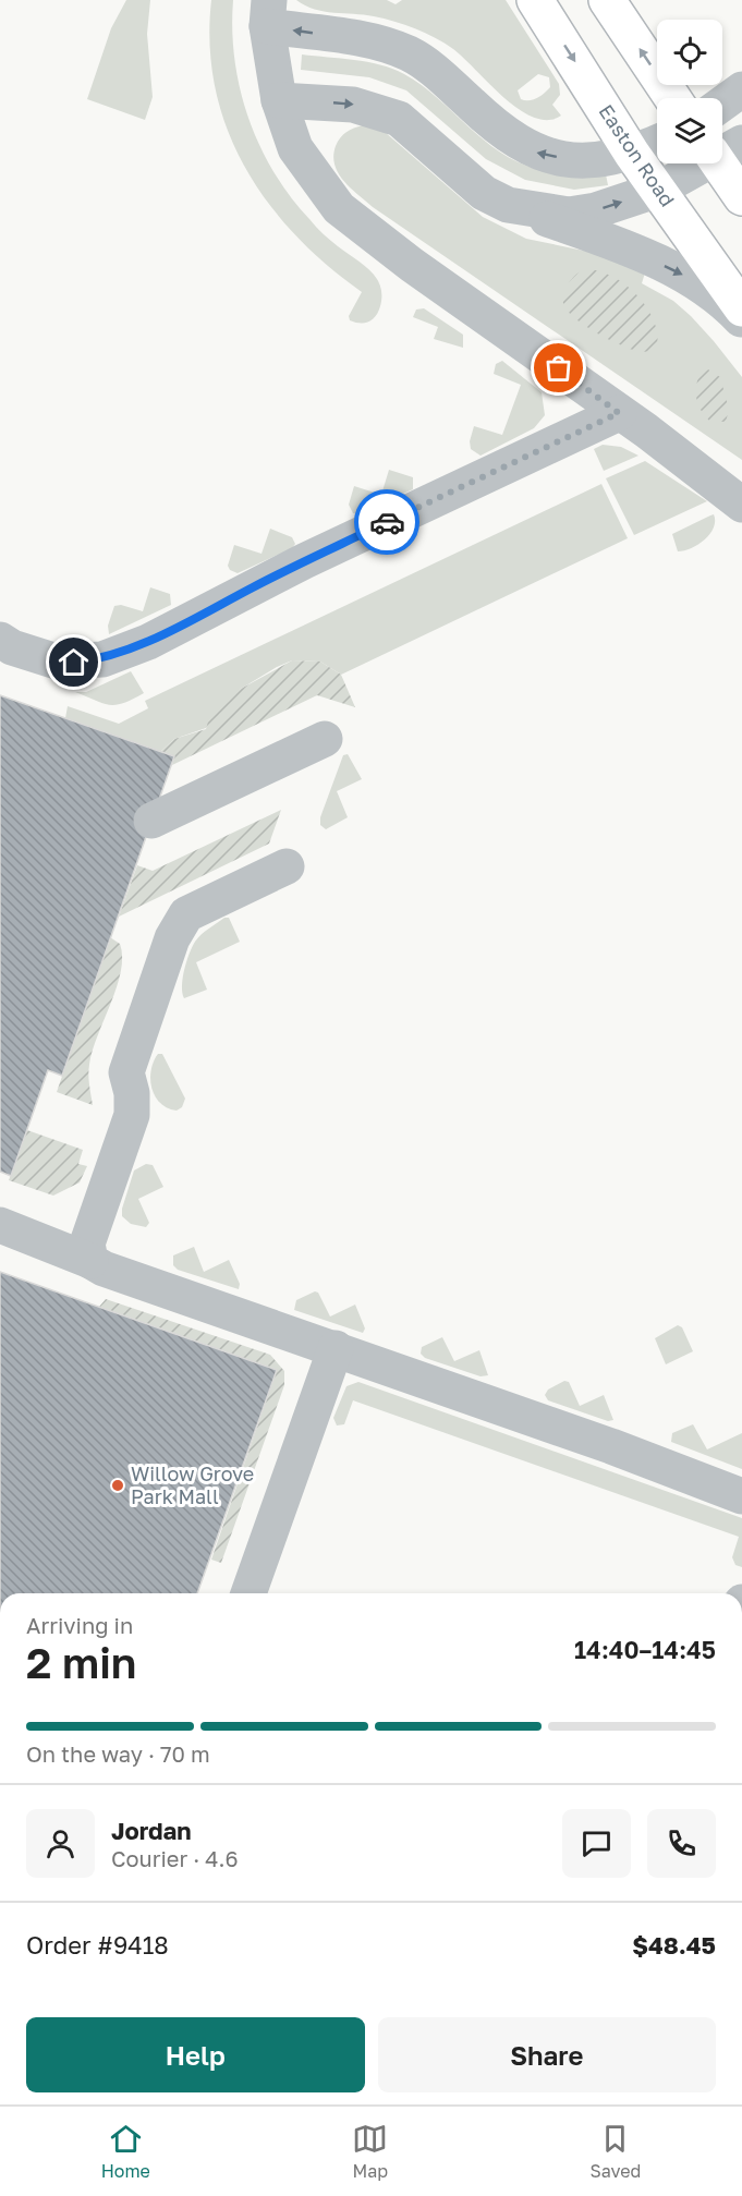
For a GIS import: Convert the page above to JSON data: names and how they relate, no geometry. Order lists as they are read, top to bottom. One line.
{"streets":{"main road":["Easton Road"]},"places":["Willow Grove Park Mall"],"page":{"heading":["2 min","Arriving in","14:40–14:45"],"panel":["Jordan","Courier · 4.6","Order #9418","$48.45"],"bar":"On the way · 70 m","buttons":["Help","Share"],"tabs":["Home","Map","Saved"]}}
